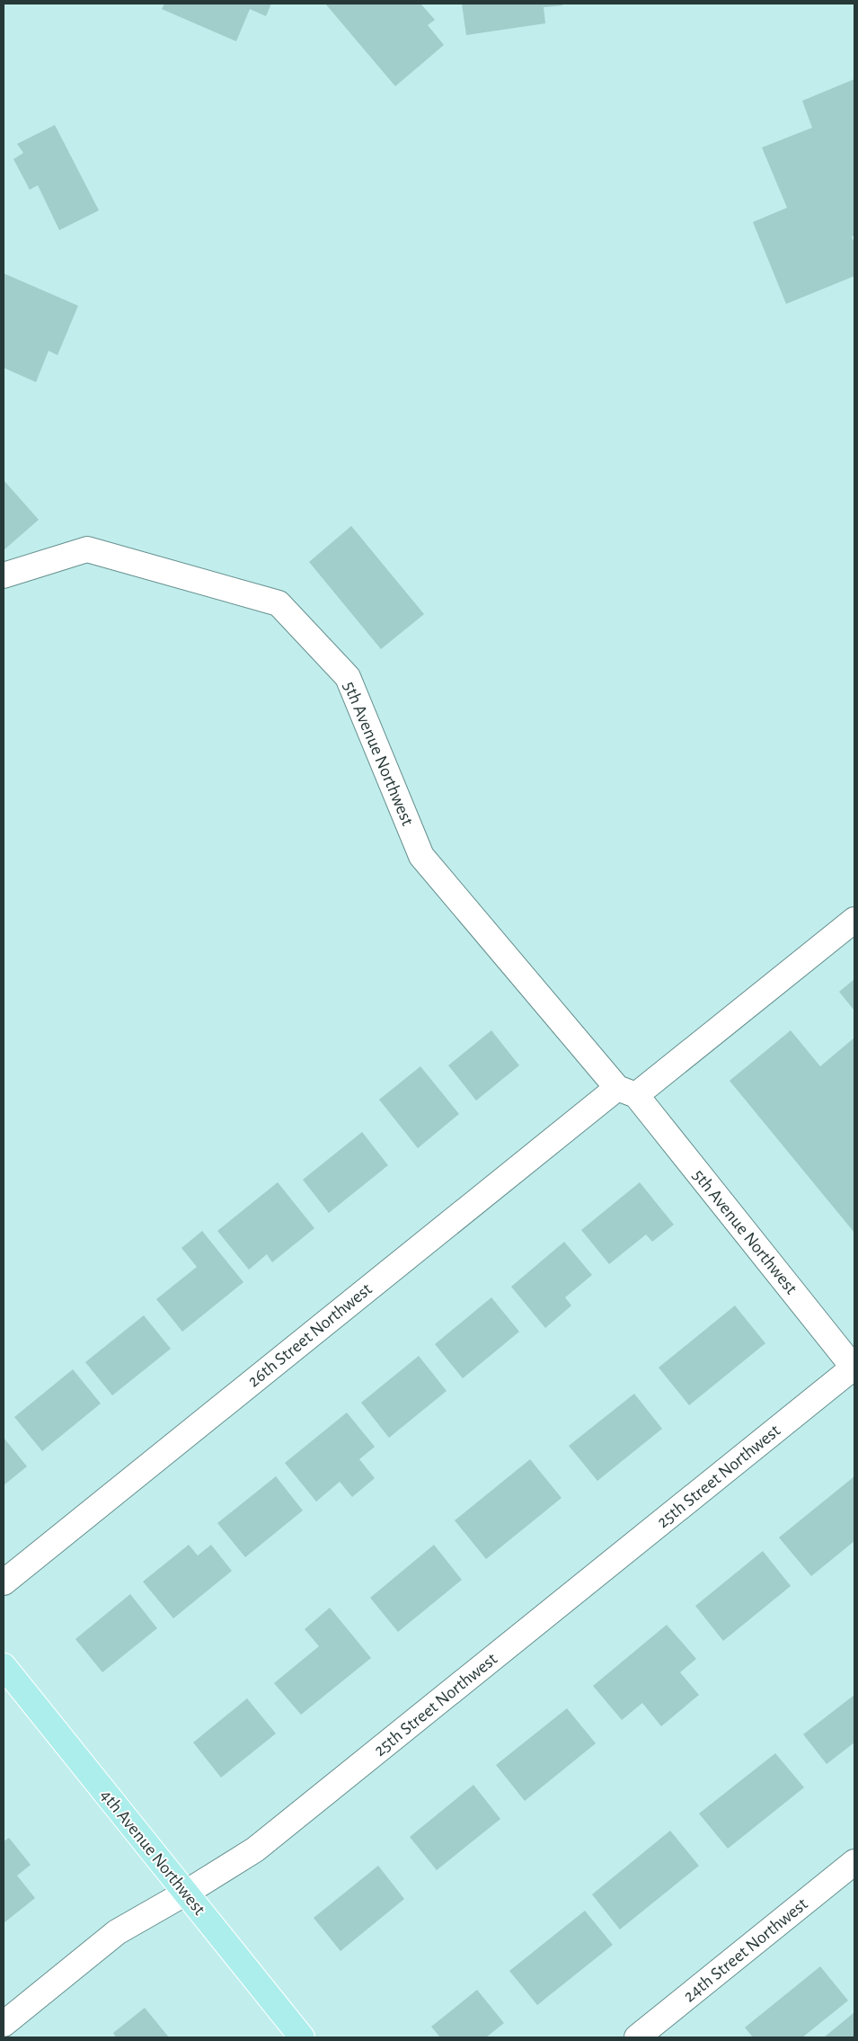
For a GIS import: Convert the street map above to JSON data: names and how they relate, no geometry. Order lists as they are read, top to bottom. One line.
{"streets":{"main road":["4th Avenue Northwest"],"street":["5th Avenue Northwest","26th Street Northwest","25th Street Northwest","24th Street Northwest"]},"crossings":[["5th Avenue Northwest","26th Street Northwest"],["5th Avenue Northwest","25th Street Northwest"],["25th Street Northwest","4th Avenue Northwest"]]}
